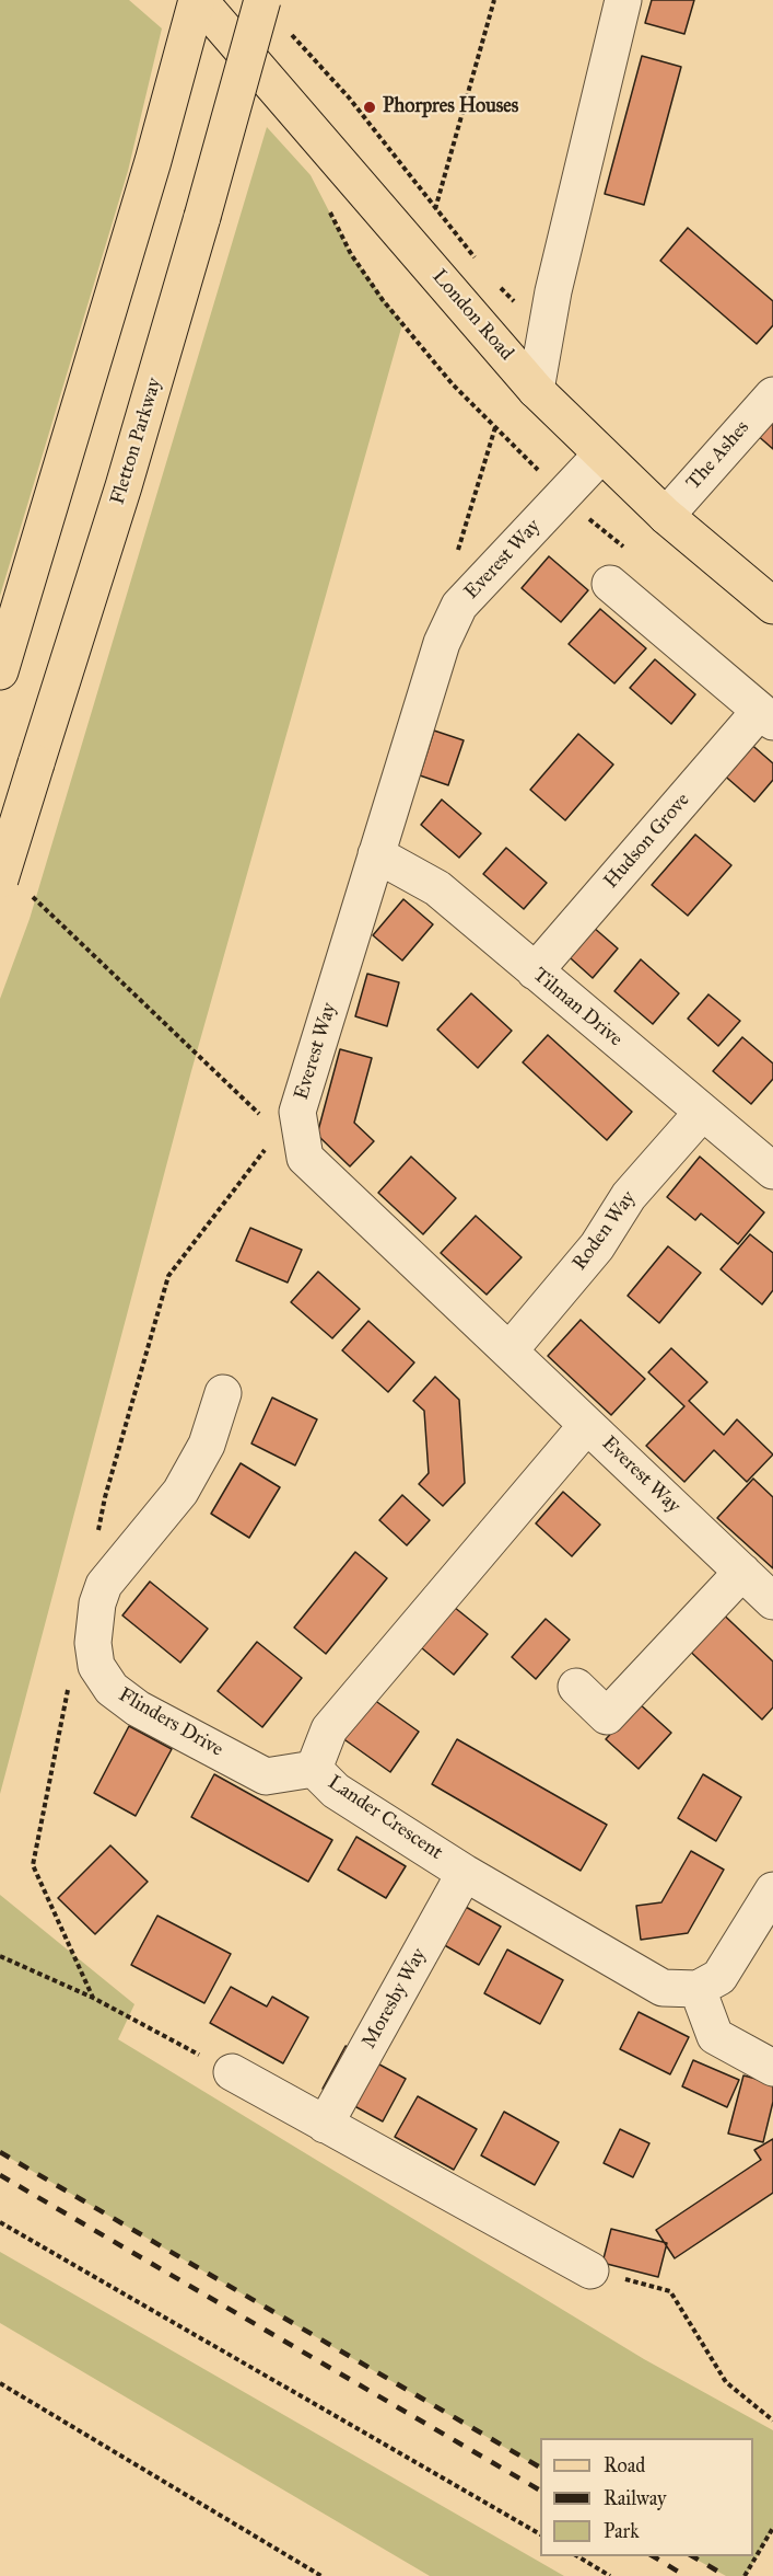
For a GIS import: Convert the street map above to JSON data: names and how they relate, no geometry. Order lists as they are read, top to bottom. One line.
{"streets":{"main road":["London Road","Fletton Parkway"],"street":["The Ashes","Everest Way","Hudson Grove","Tilman Drive","Roden Way","Flinders Drive","Lander Crescent","Moresby Way"]},"crossings":[["London Road","The Ashes"],["London Road","Everest Way"],["Everest Way","Tilman Drive"],["Everest Way","Roden Way"],["Everest Way","Lander Crescent"],["Hudson Grove","Tilman Drive"],["Tilman Drive","Roden Way"],["Flinders Drive","Lander Crescent"],["Lander Crescent","Moresby Way"]],"places":["Phorpres Houses"],"legend":["Road","Railway","Park"]}
